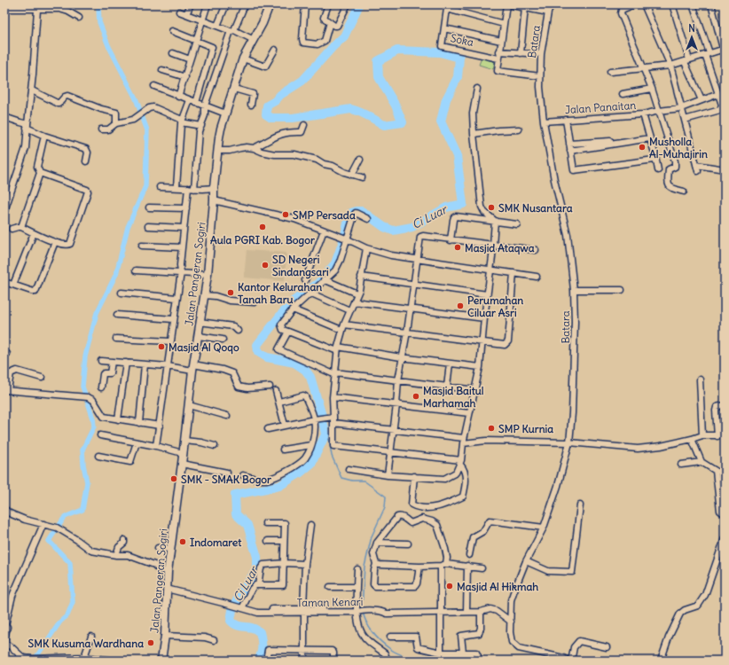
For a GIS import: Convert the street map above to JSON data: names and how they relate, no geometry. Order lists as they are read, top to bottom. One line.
{"streets":{"street":["Soka","Batara","Jalan Panaitan","Jalan Pangeran Sogiri","Taman Kenari"]},"crossings":[["Batara","Jalan Panaitan"],["Jalan Pangeran Sogiri","Taman Kenari"]],"water":["Ci Luar"],"places":["Musholla Al-Muhajirin","SMK Nusantara","SMP Persada","Aula PGRI Kab. Bogor","Masjid Ataqwa","SD Negeri Sindangsari","Kantor Kelurahan Tanah Baru","Perumahan Ciluar Asri","Masjid Al Qoqo","Masjid Baitul Marhamah","SMP Kurnia","SMK - SMAK Bogor","Indomaret","Masjid Al Hikmah","SMK Kusuma Wardhana"],"north":"top"}
